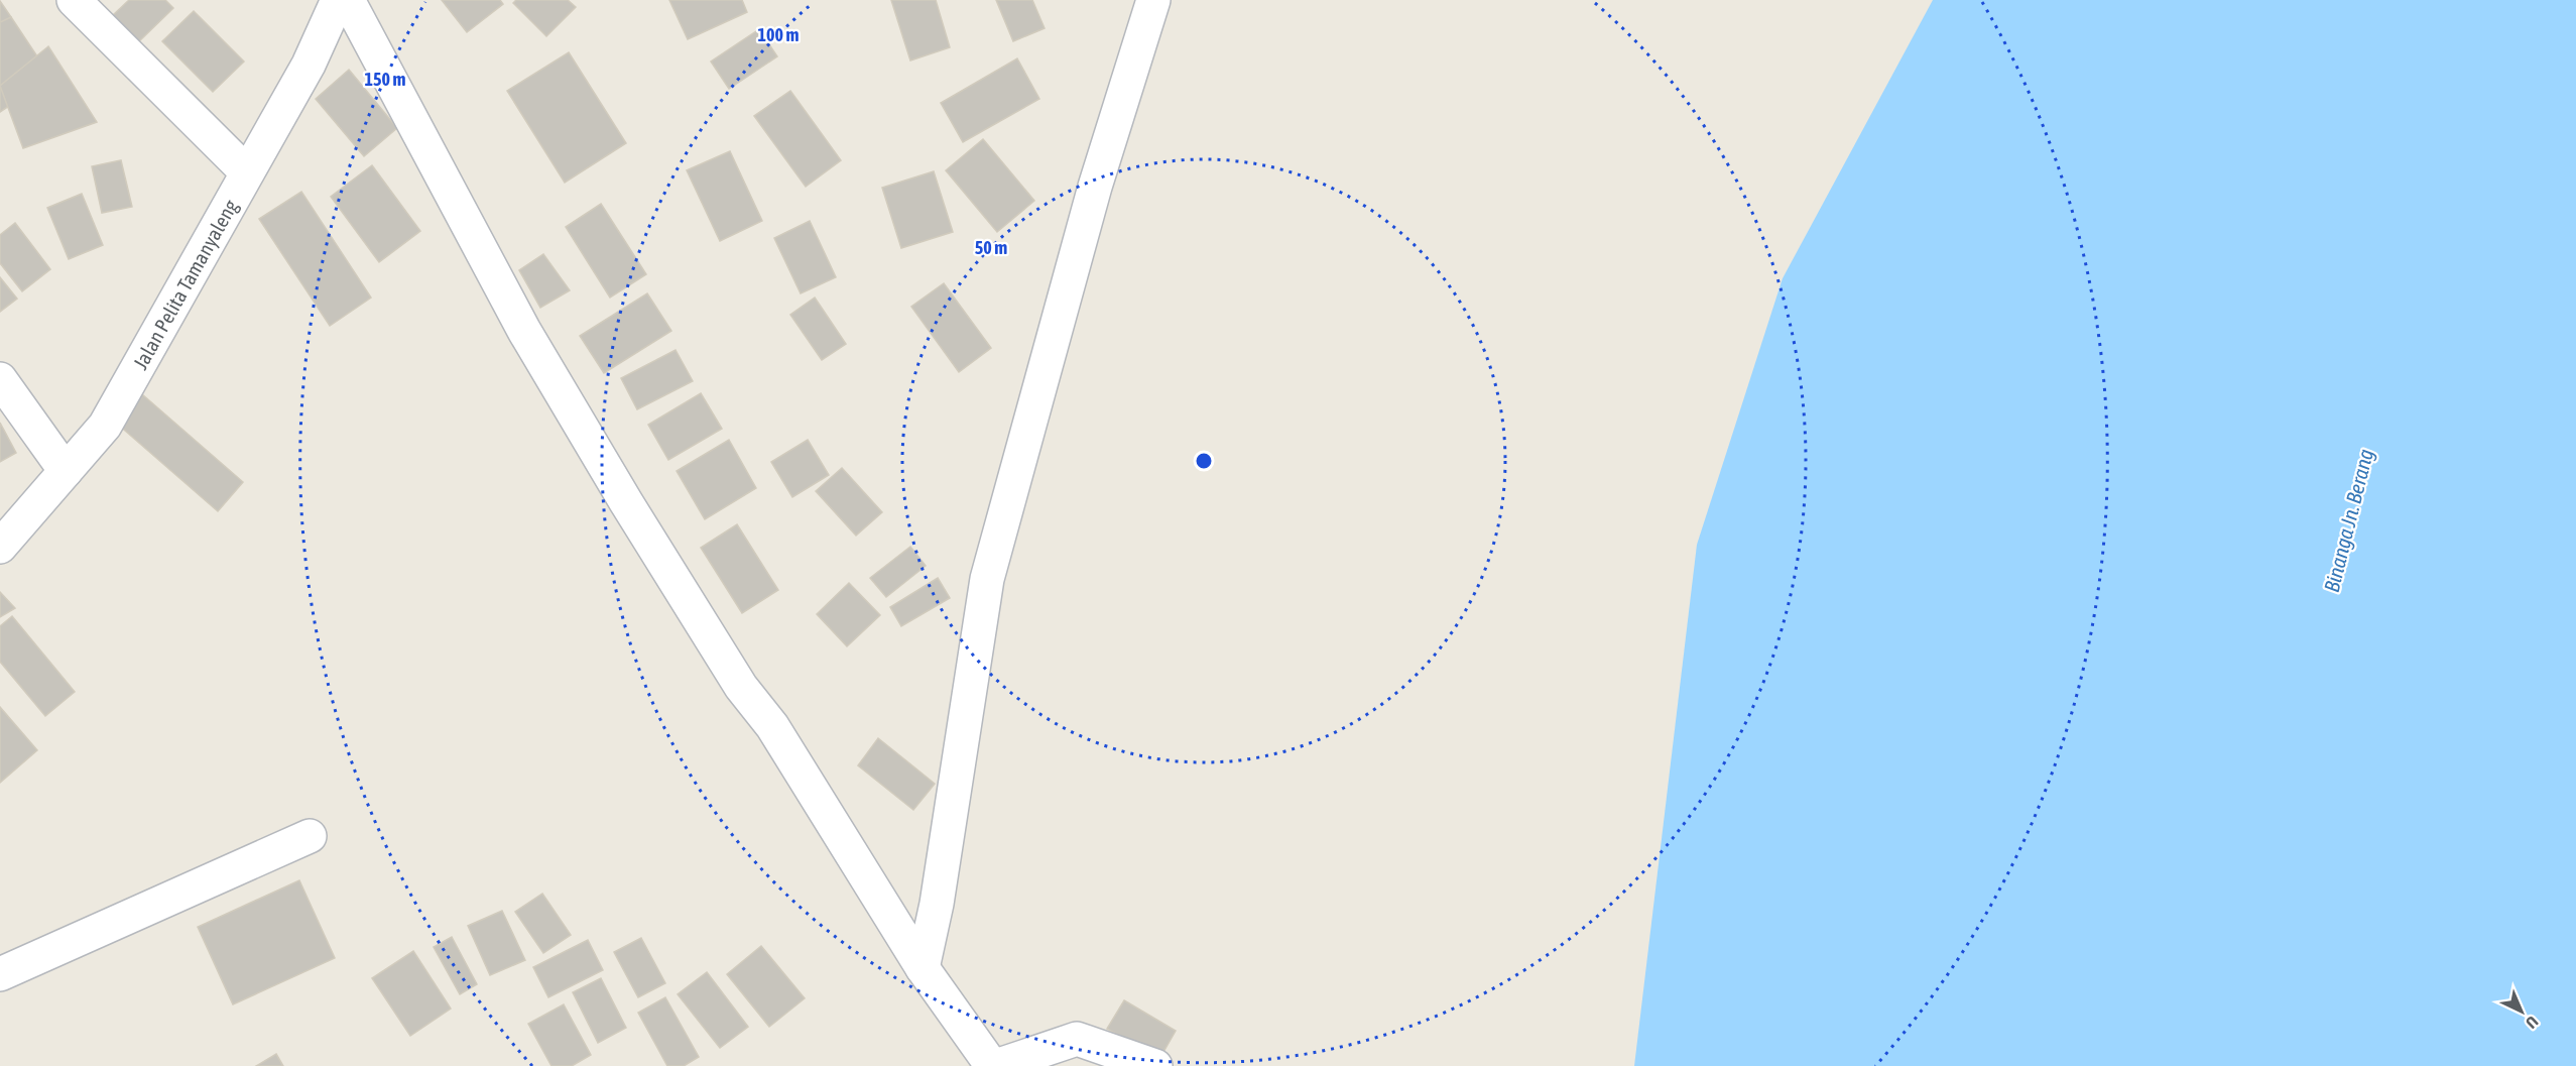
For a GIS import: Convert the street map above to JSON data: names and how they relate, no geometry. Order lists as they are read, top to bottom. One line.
{"streets":{"street":["Jalan Pelita Tamanyaleng"]},"water":["Binanga Jn. Berang"],"north":"bottom right","rings":["100 m","150 m","50 m"]}
